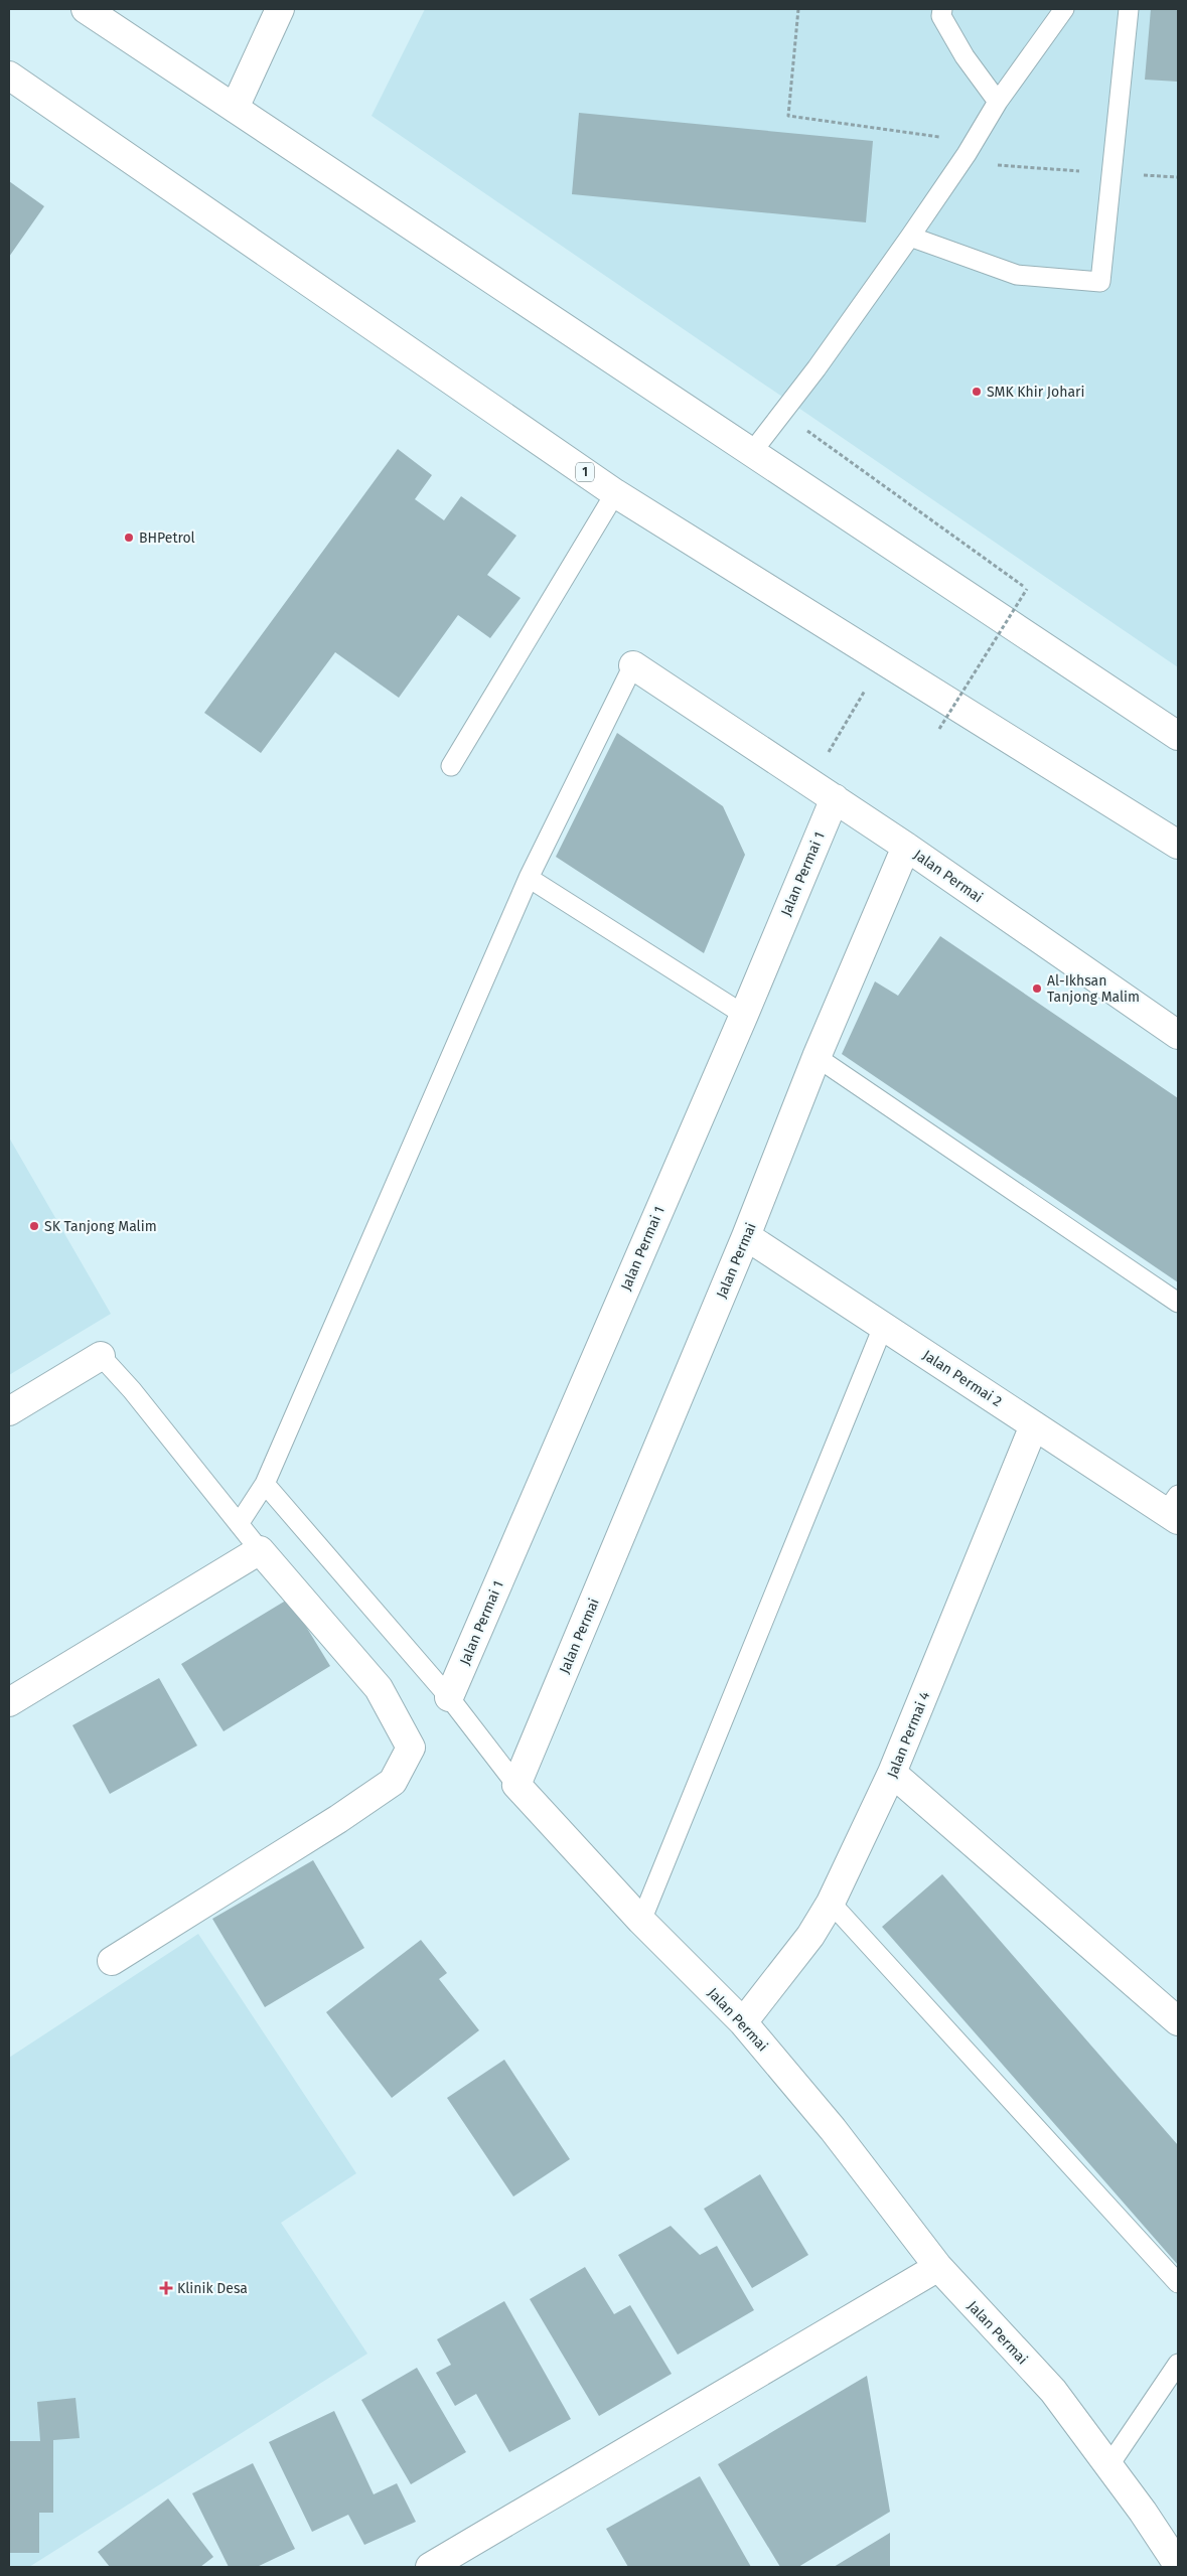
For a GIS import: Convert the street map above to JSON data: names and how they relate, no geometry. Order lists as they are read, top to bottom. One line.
{"streets":{"street":["1","Jalan Permai 1","Jalan Permai","Jalan Permai 2","Jalan Permai 4"]},"crossings":[["Jalan Permai","Jalan Permai 2"],["Jalan Permai","Jalan Permai 4"],["Jalan Permai 2","Jalan Permai 4"]],"places":{"other":["SMK Khir Johari","BHPetrol","Al-Ikhsan Tanjong Malim","SK Tanjong Malim"],"health":["Klinik Desa"]}}
